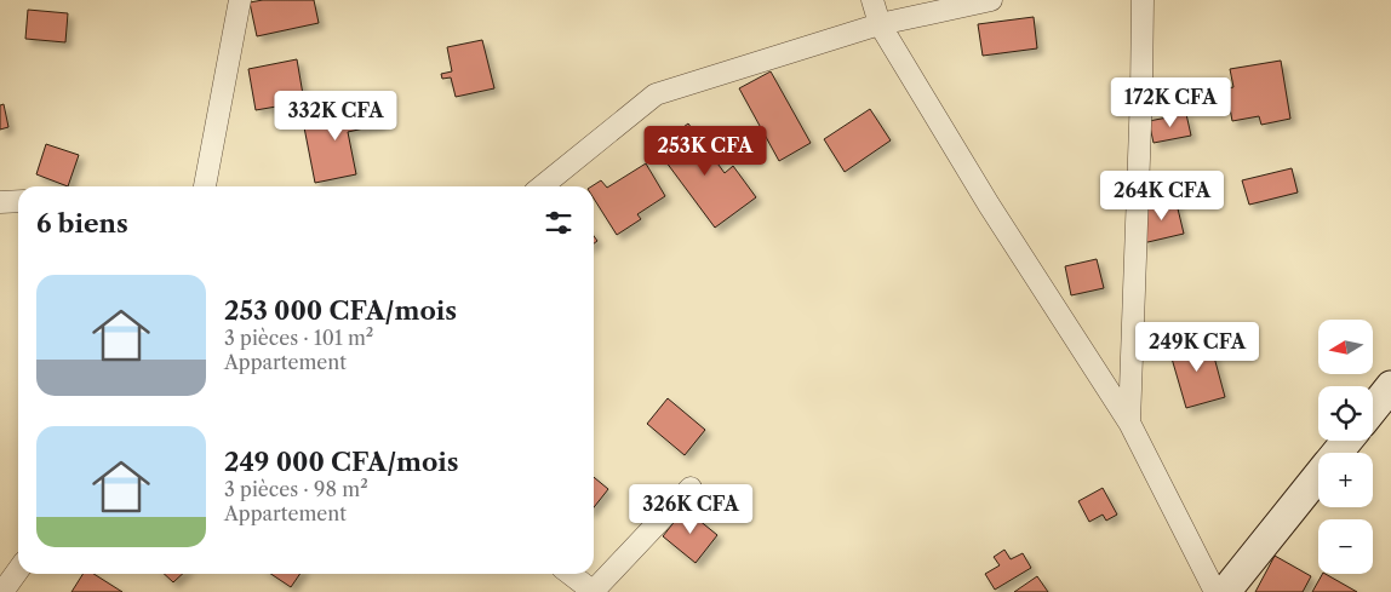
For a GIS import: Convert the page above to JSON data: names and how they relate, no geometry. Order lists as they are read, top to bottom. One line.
{"north":"left","page":{"price":["172K CFA","332K CFA","253K CFA","264K CFA","249K CFA","326K CFA"],"heading":"6 biens","list":[{"name":"253 000 CFA/mois","note":"3 pièces · 101 m² · Appartement"},{"name":"249 000 CFA/mois","note":"3 pièces · 98 m² · Appartement"}],"map_buttons":["+","−"]}}
